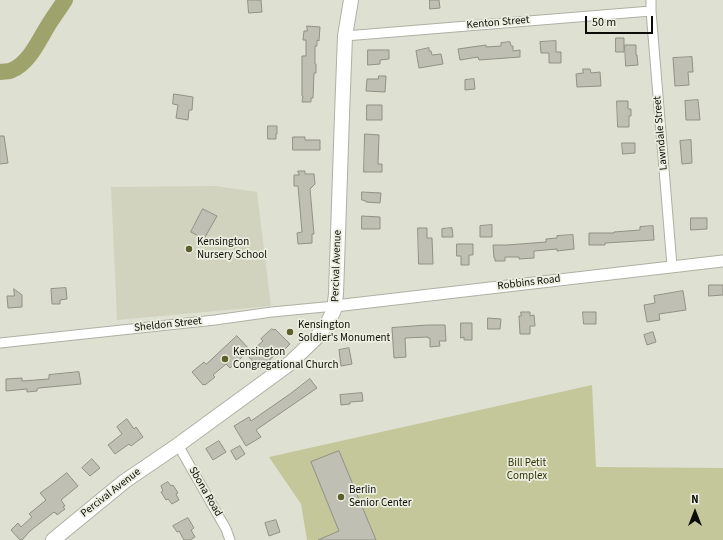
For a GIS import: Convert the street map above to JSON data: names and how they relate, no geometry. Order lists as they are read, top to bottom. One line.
{"streets":{"main road":["Percival Avenue"],"street":["Kenton Street","Lawndale Street","Robbins Road","Sheldon Street","Sbona Road"]},"crossings":[["Kenton Street","Lawndale Street"],["Kenton Street","Percival Avenue"],["Lawndale Street","Robbins Road"],["Percival Avenue","Robbins Road"],["Percival Avenue","Sheldon Street"],["Percival Avenue","Sbona Road"],["Robbins Road","Sheldon Street"]],"parks":["Bill Petit Complex"],"places":["Kensington Nursery School","Kensington Soldier's Monument","Kensington Congregational Church","Berlin Senior Center"],"scale_bar":"50 m","north":"top"}
